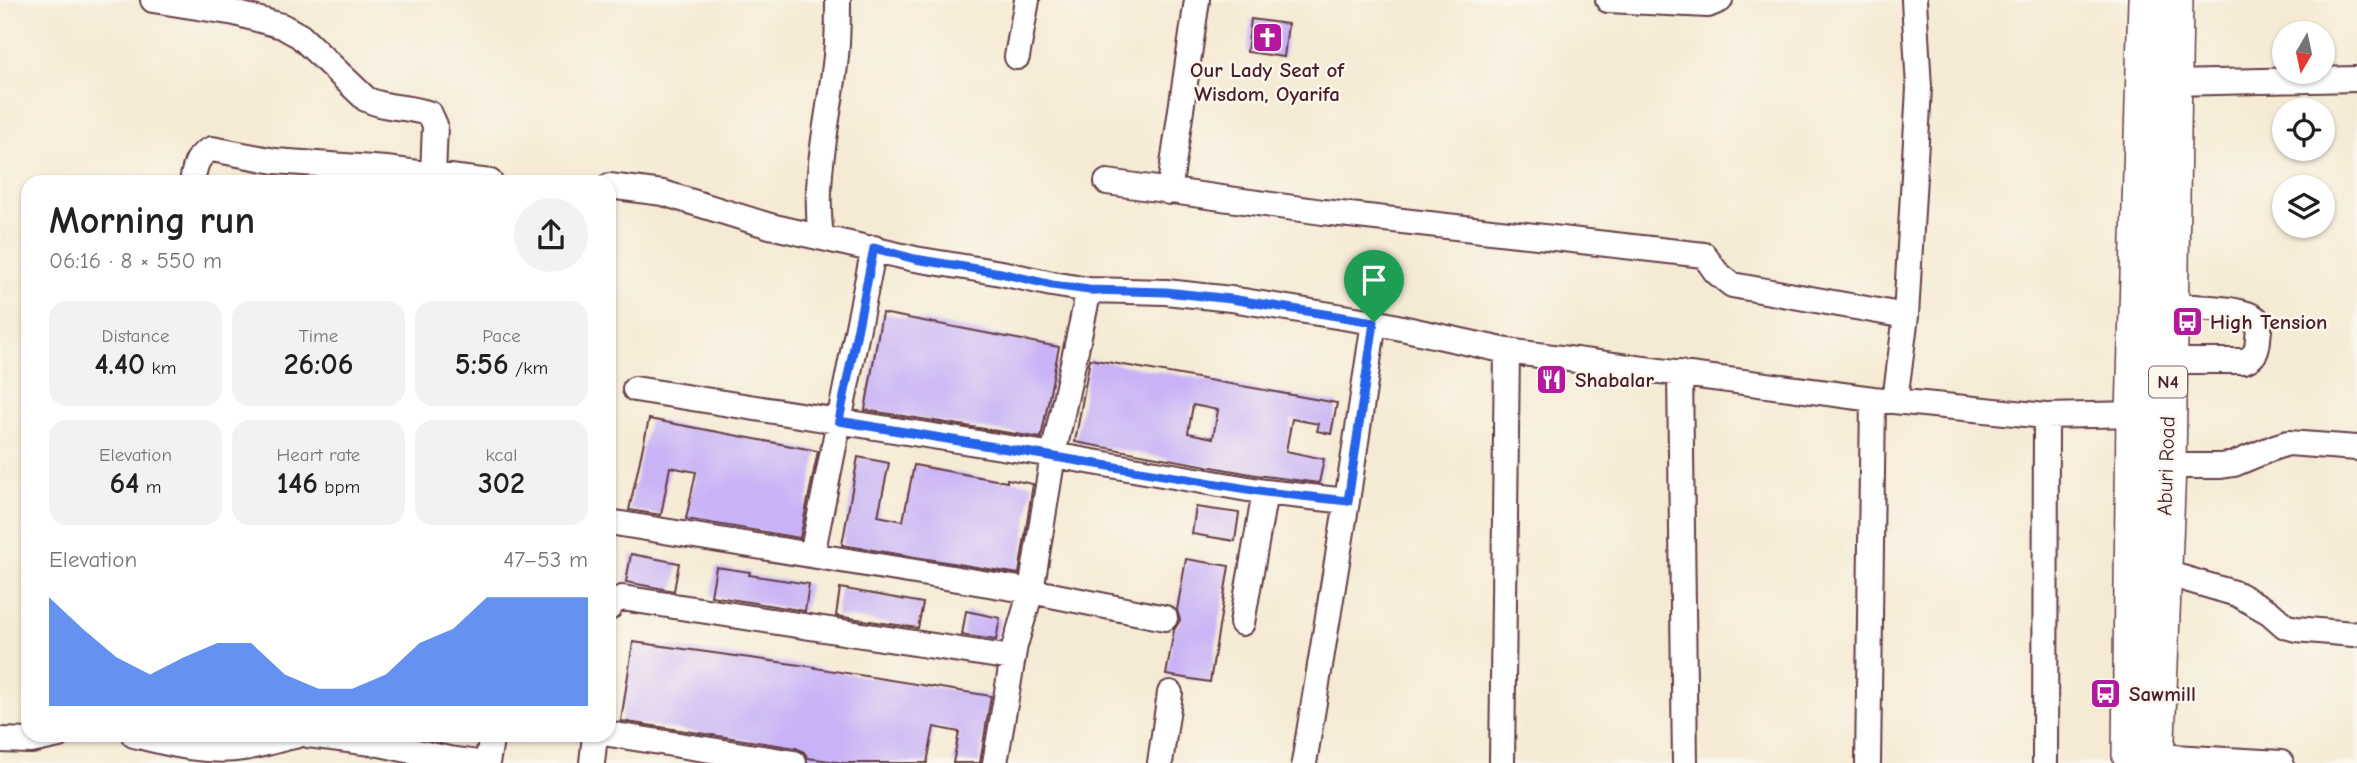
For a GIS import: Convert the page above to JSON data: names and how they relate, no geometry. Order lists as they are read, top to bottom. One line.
{"streets":{"highway":["N4","Aburi Road"]},"places":{"church":["Our Lady Seat of Wisdom, Oyarifa"],"bus stop":["High Tension","Sawmill"],"restaurant":["Shabalar"]},"north":"bottom","page":{"heading":["Morning run","06:16 · 8 × 550 m"],"stats":[["Distance","4.40 km"],["Time","26:06"],["Pace","5:56 /km"],["Elevation","64 m"],["Heart rate","146 bpm"],["kcal","302"]],"chart":["Elevation","47–53 m"]}}
